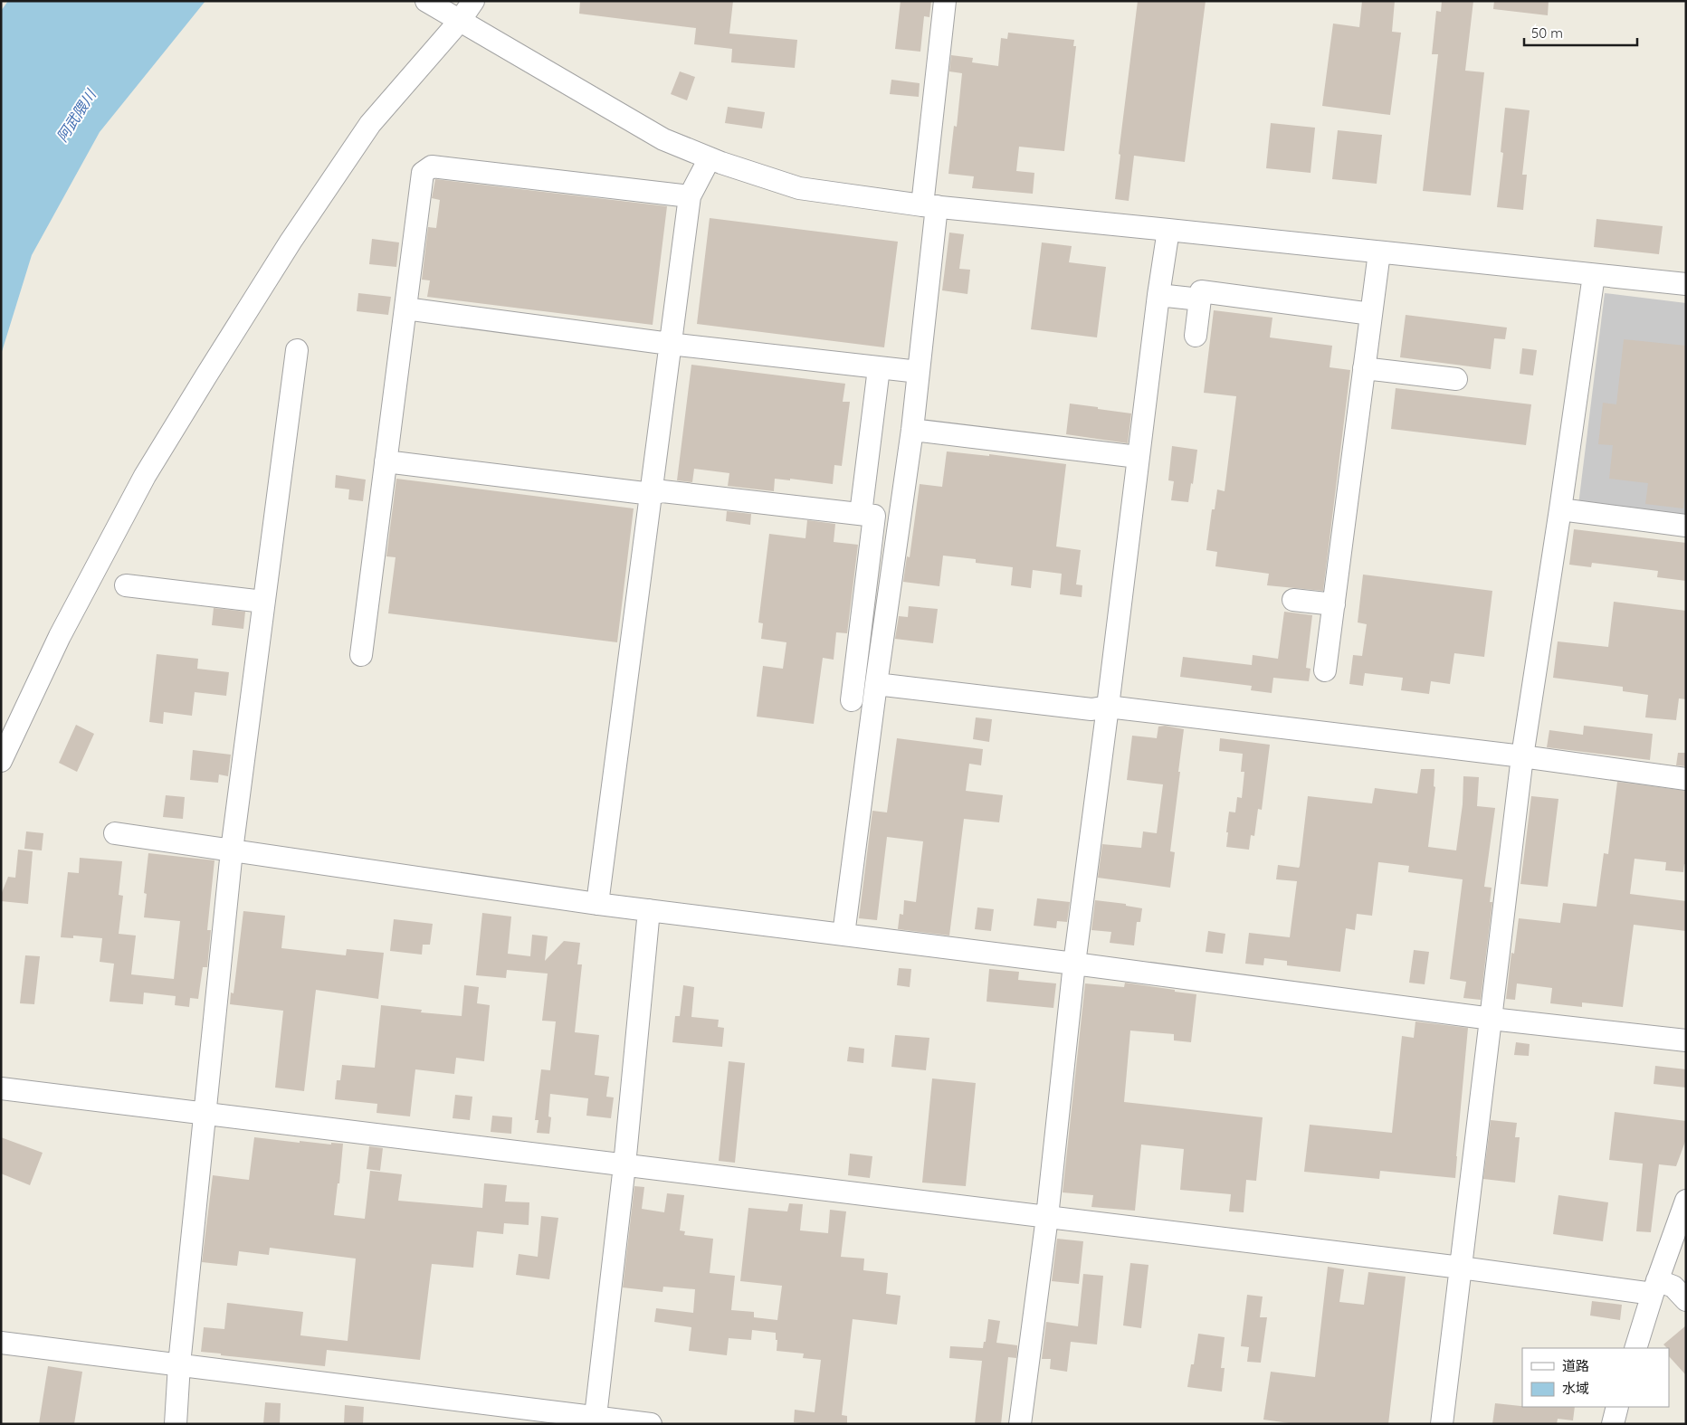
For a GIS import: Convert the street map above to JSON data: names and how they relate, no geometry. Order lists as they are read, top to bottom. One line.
{"water":["阿武隈川"],"legend":["道路","水域"],"scale_bar":"50 m"}
